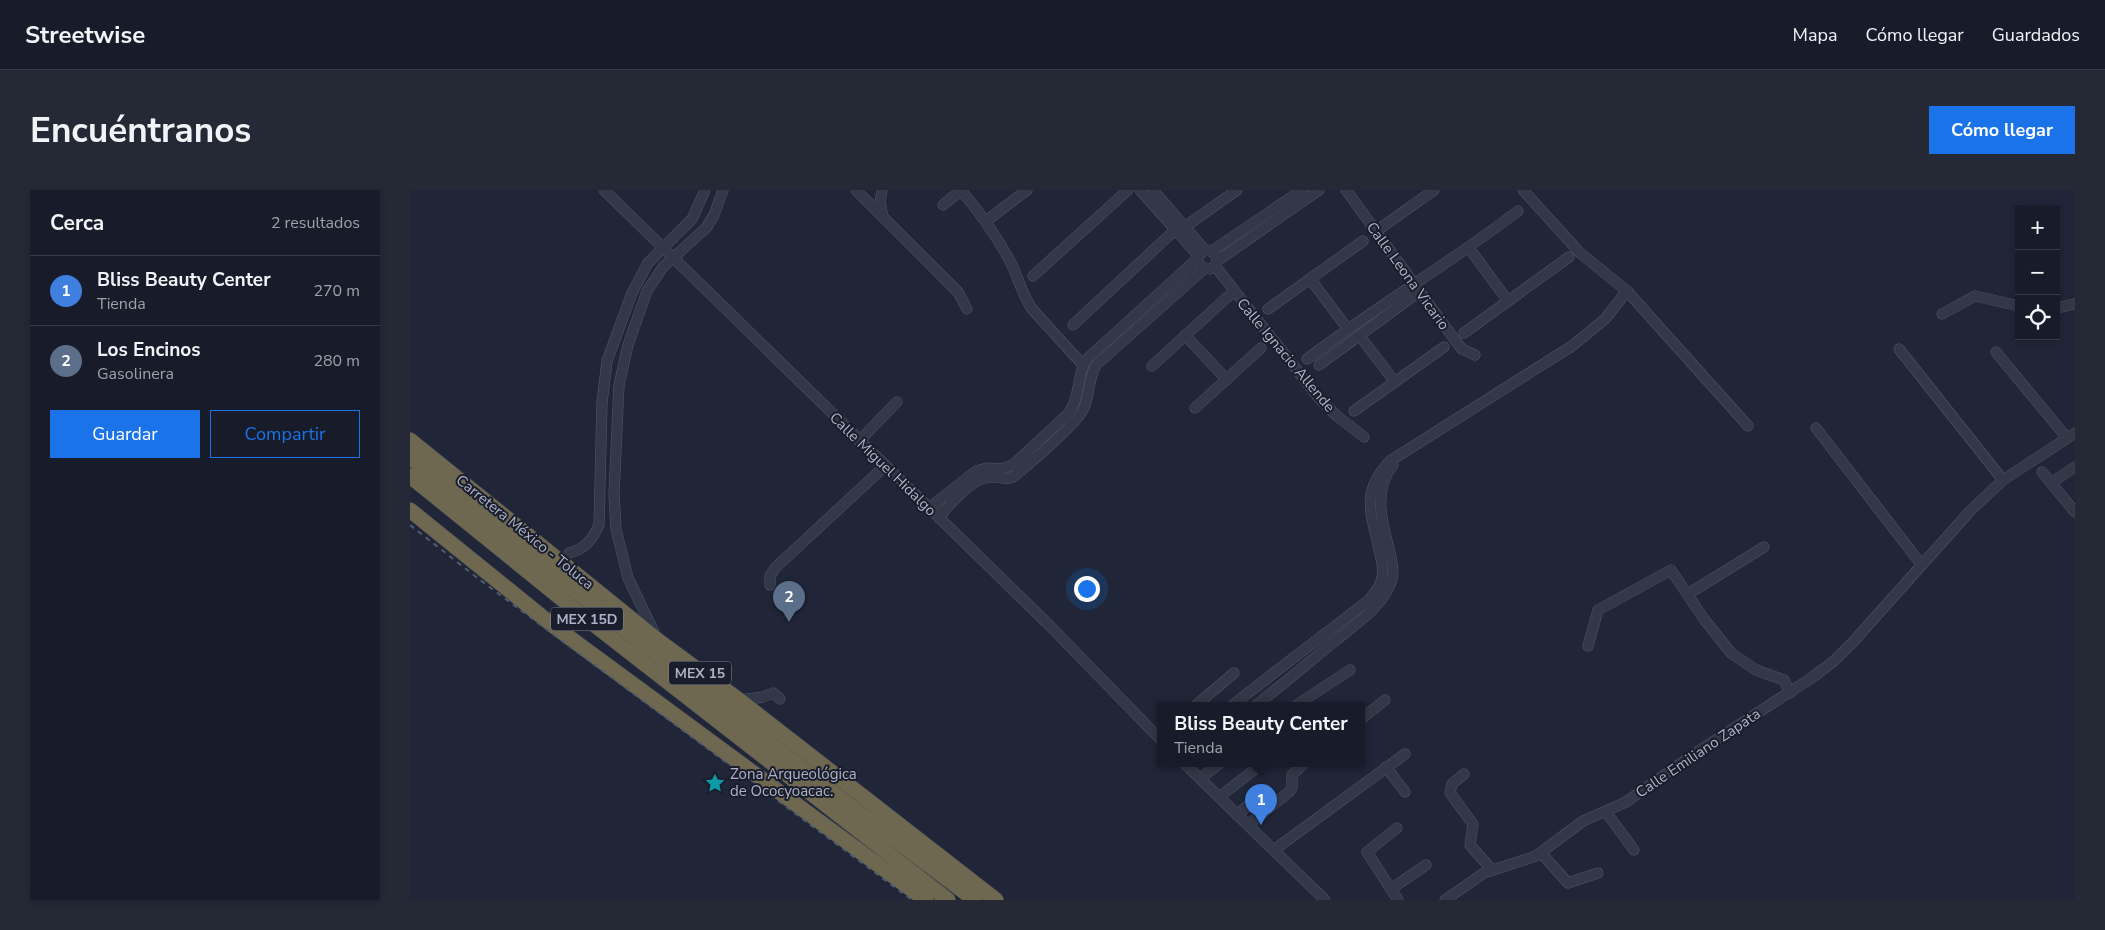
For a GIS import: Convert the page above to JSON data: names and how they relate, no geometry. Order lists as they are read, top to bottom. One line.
{"streets":{"highway":["Carretera México - Toluca","MEX 15D","MEX 15"],"street":["Calle Leona Vicario","Calle Ignacio Allende","Calle Miguel Hidalgo","Calle Emiliano Zapata"]},"places":{"place":["Zona Arqueológica de Ococyoacac."]},"page":{"header":"Streetwise","nav":["Mapa","Cómo llegar","Guardados"],"buttons":["Cómo llegar",["Guardar","Compartir"]],"title":"Encuéntranos","heading":["Cerca","2 resultados"],"map_buttons":["+","−"],"list":[{"mark":"1","name":"Bliss Beauty Center","note":"Tienda","value":"270 m"},{"mark":"2","name":"Los Encinos","note":"Gasolinera","value":"280 m"}],"pins":["2","1"],"popup":["Bliss Beauty Center","Tienda"]}}
